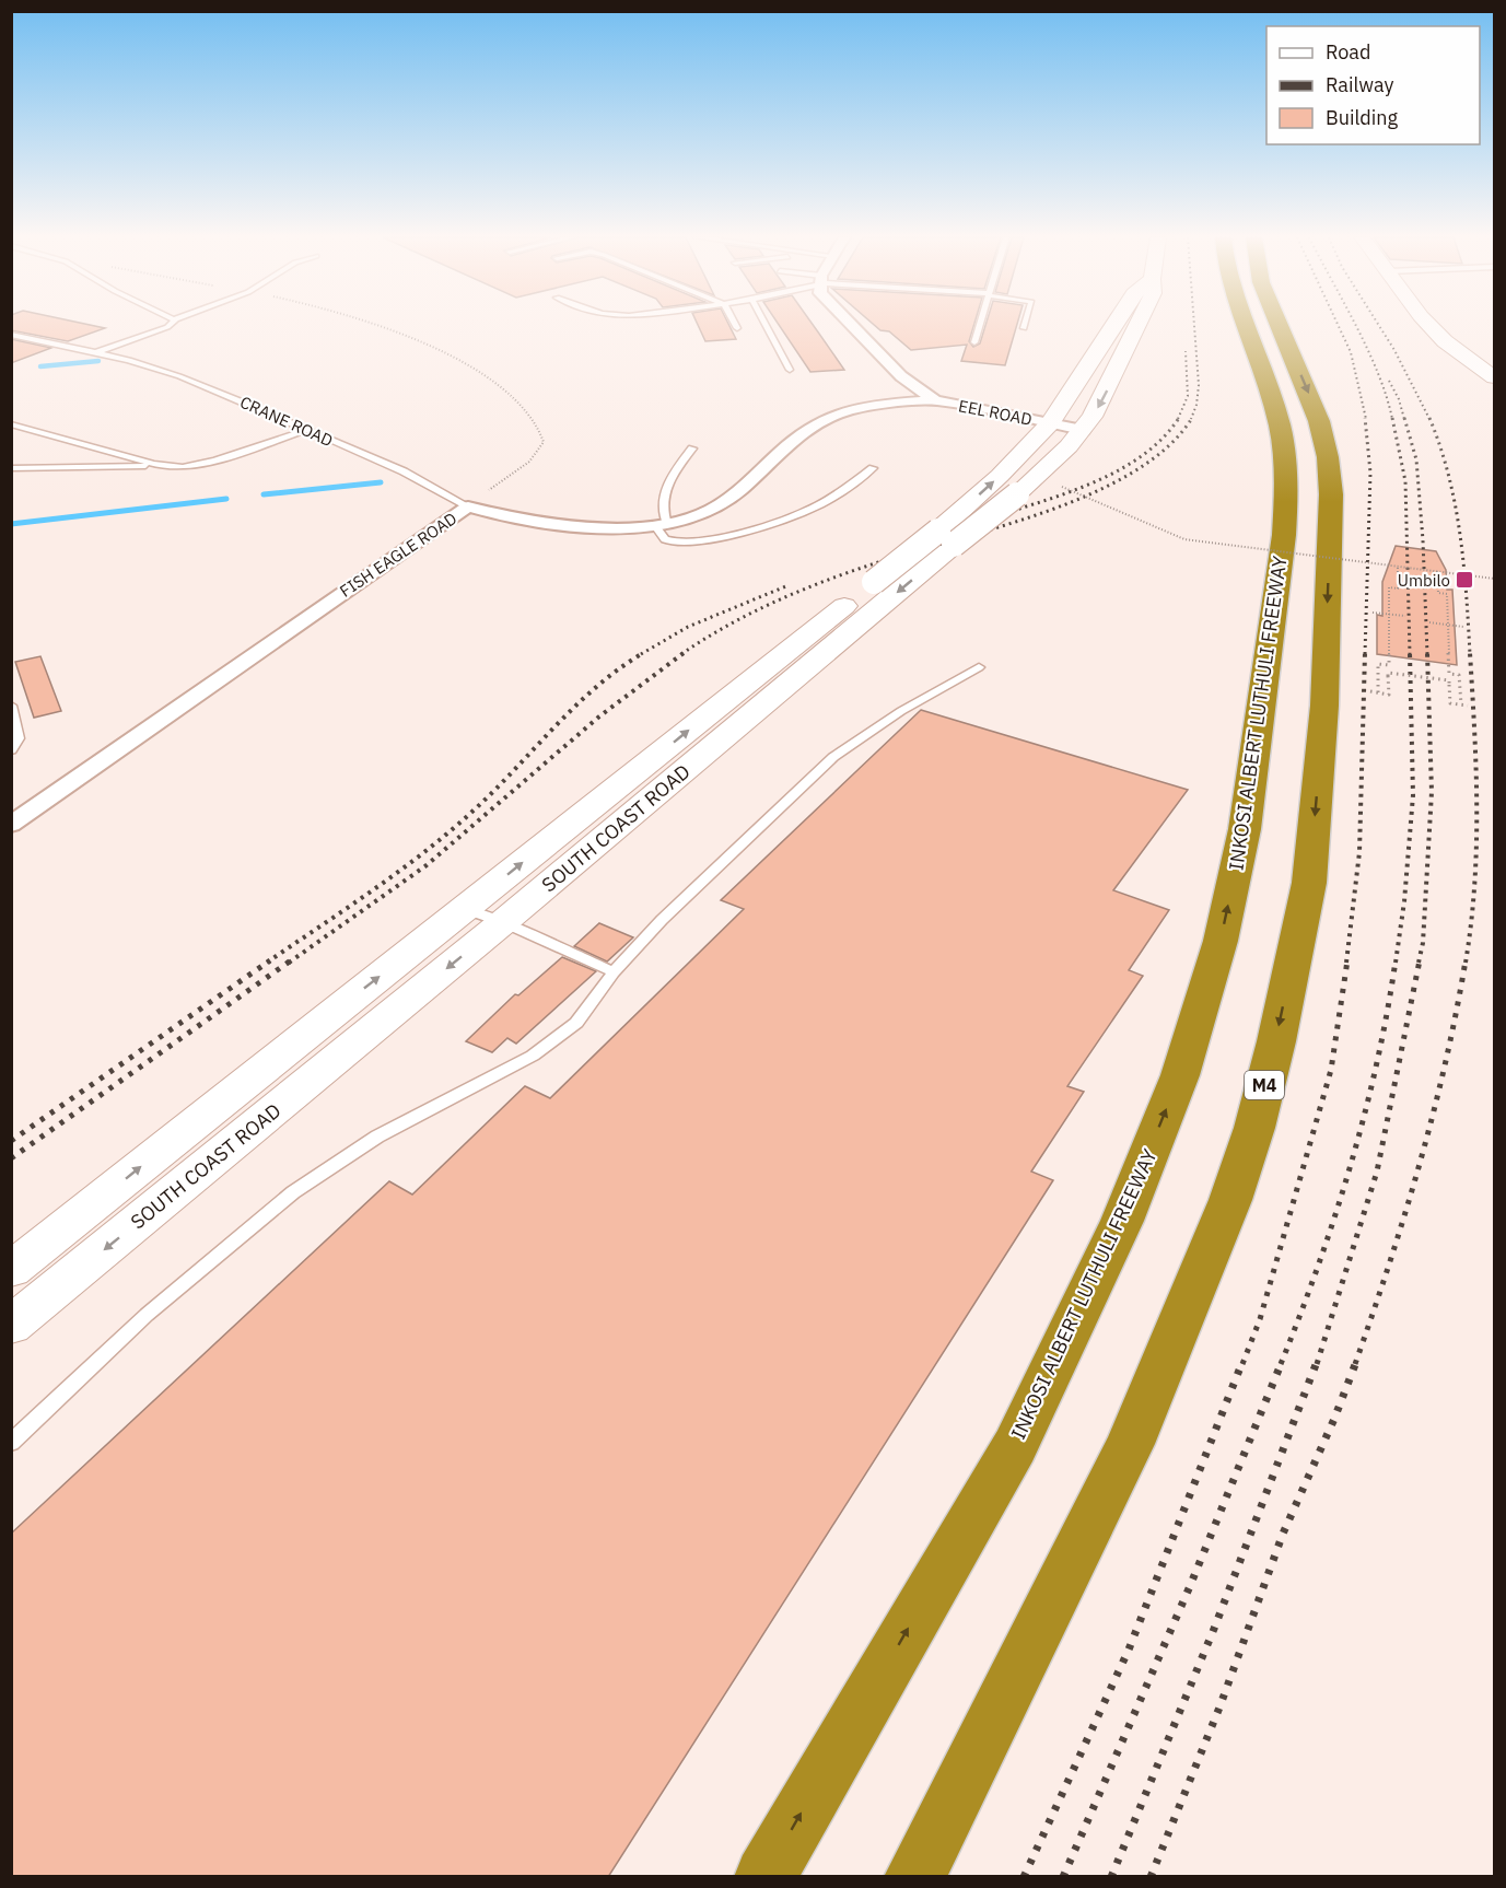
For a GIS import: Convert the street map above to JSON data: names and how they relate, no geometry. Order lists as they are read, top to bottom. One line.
{"streets":{"highway":["INKOSI ALBERT LUTHULI FREEWAY","M4"],"street":["EEL ROAD","FISH EAGLE ROAD","SOUTH COAST ROAD"],"lane":["CRANE ROAD"]},"crossings":[["EEL ROAD","FISH EAGLE ROAD"],["EEL ROAD","SOUTH COAST ROAD"],["CRANE ROAD","FISH EAGLE ROAD"]],"places":{"transit":["Umbilo"]},"legend":["Road","Railway","Building"]}
